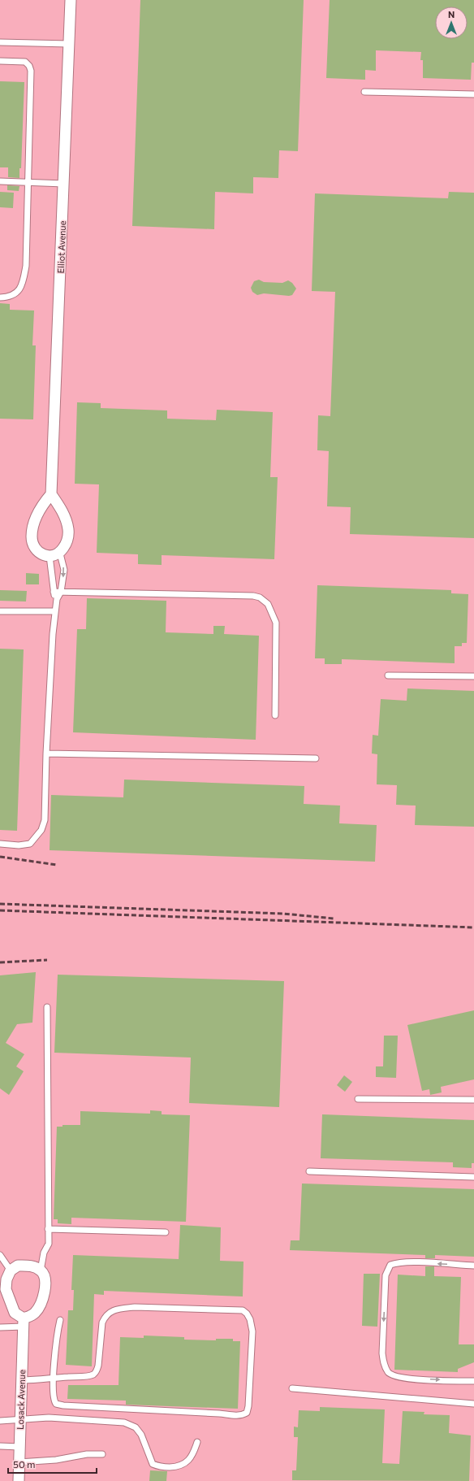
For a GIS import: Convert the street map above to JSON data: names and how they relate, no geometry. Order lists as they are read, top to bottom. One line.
{"streets":{"street":["Elliot Avenue","Losack Avenue"]},"scale_bar":"50 m","north":"top"}
